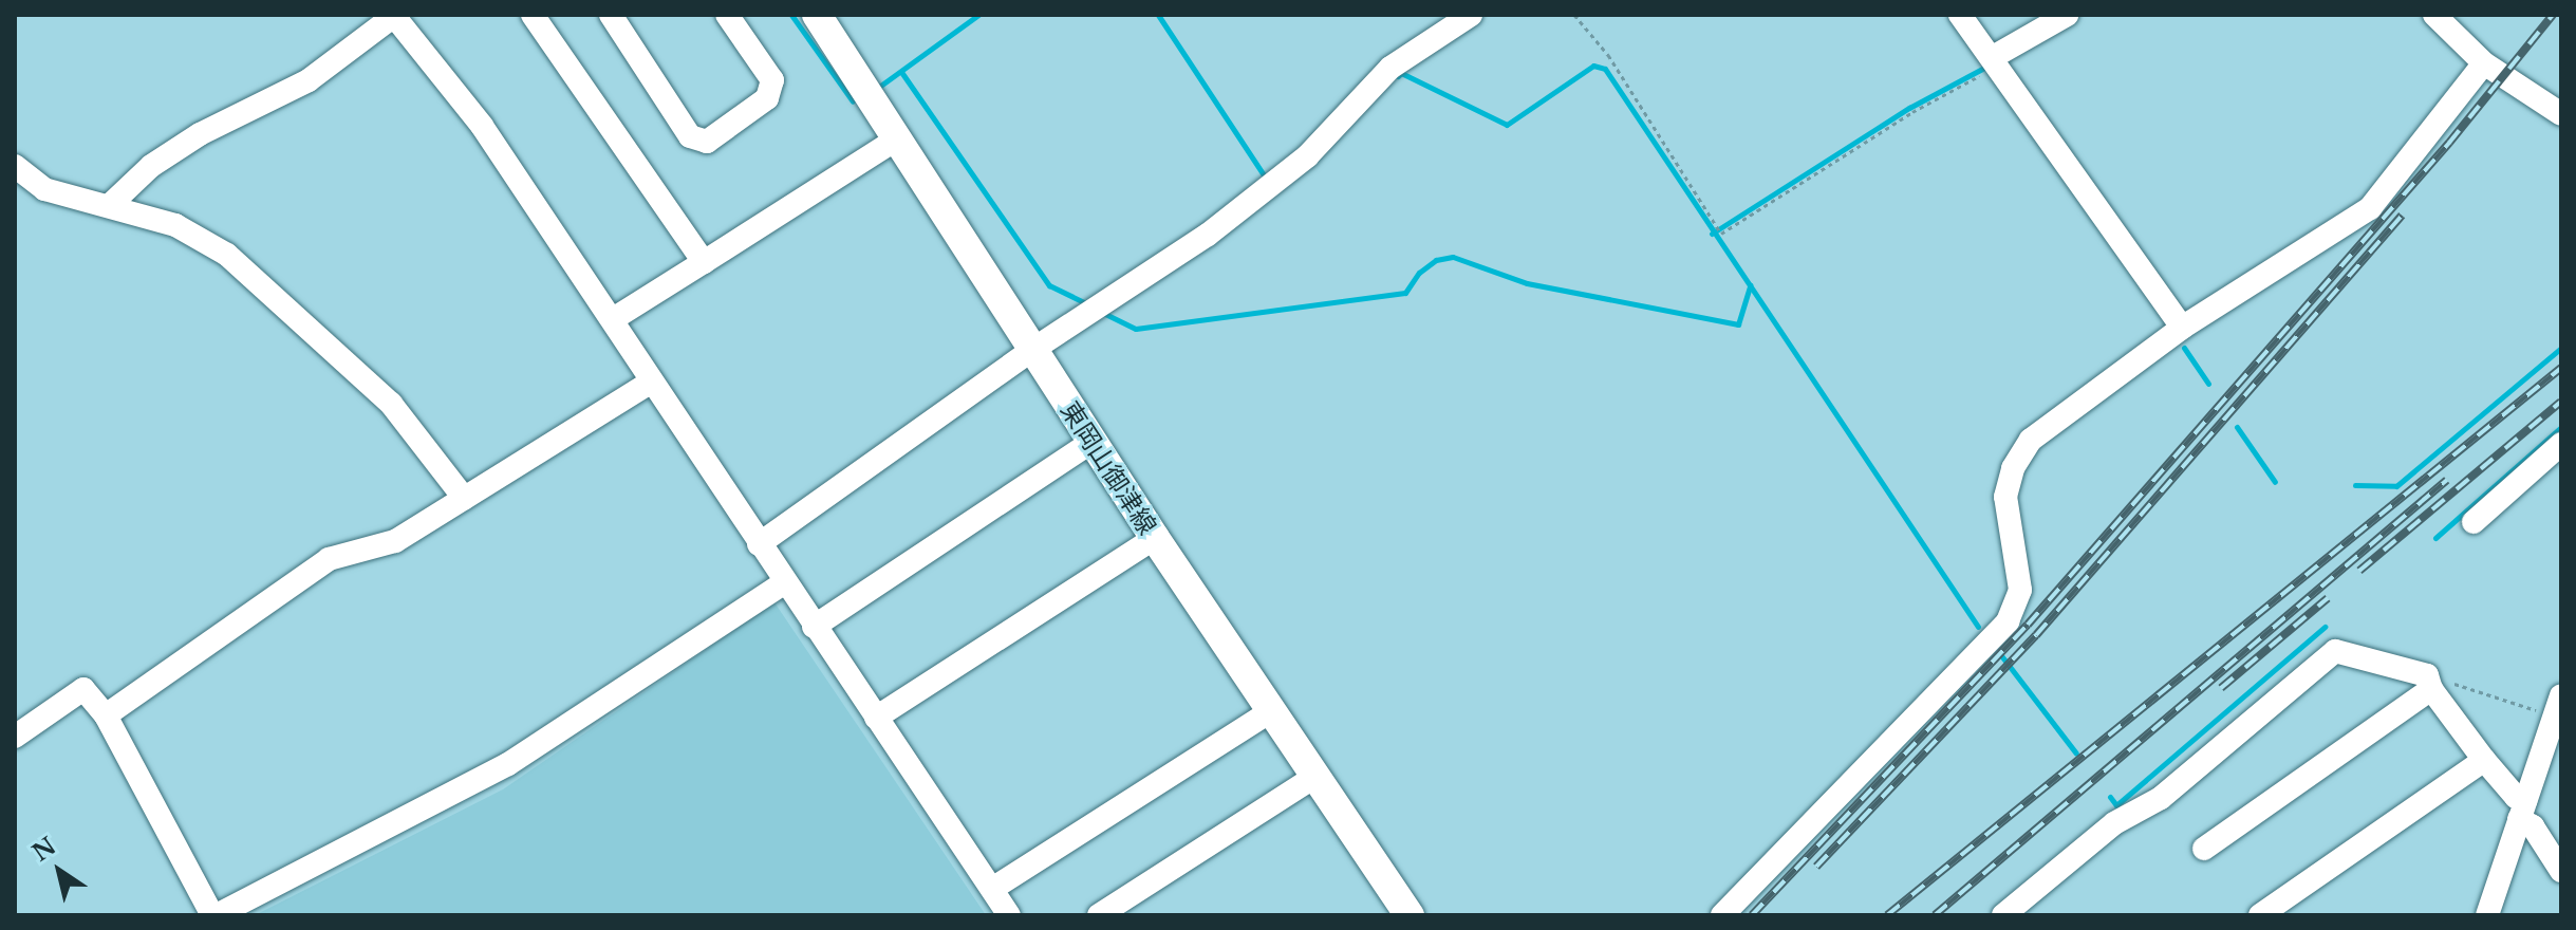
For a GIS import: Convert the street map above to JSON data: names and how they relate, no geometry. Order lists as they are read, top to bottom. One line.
{"streets":{"main road":["東岡山御津線"]},"north":"top left"}
